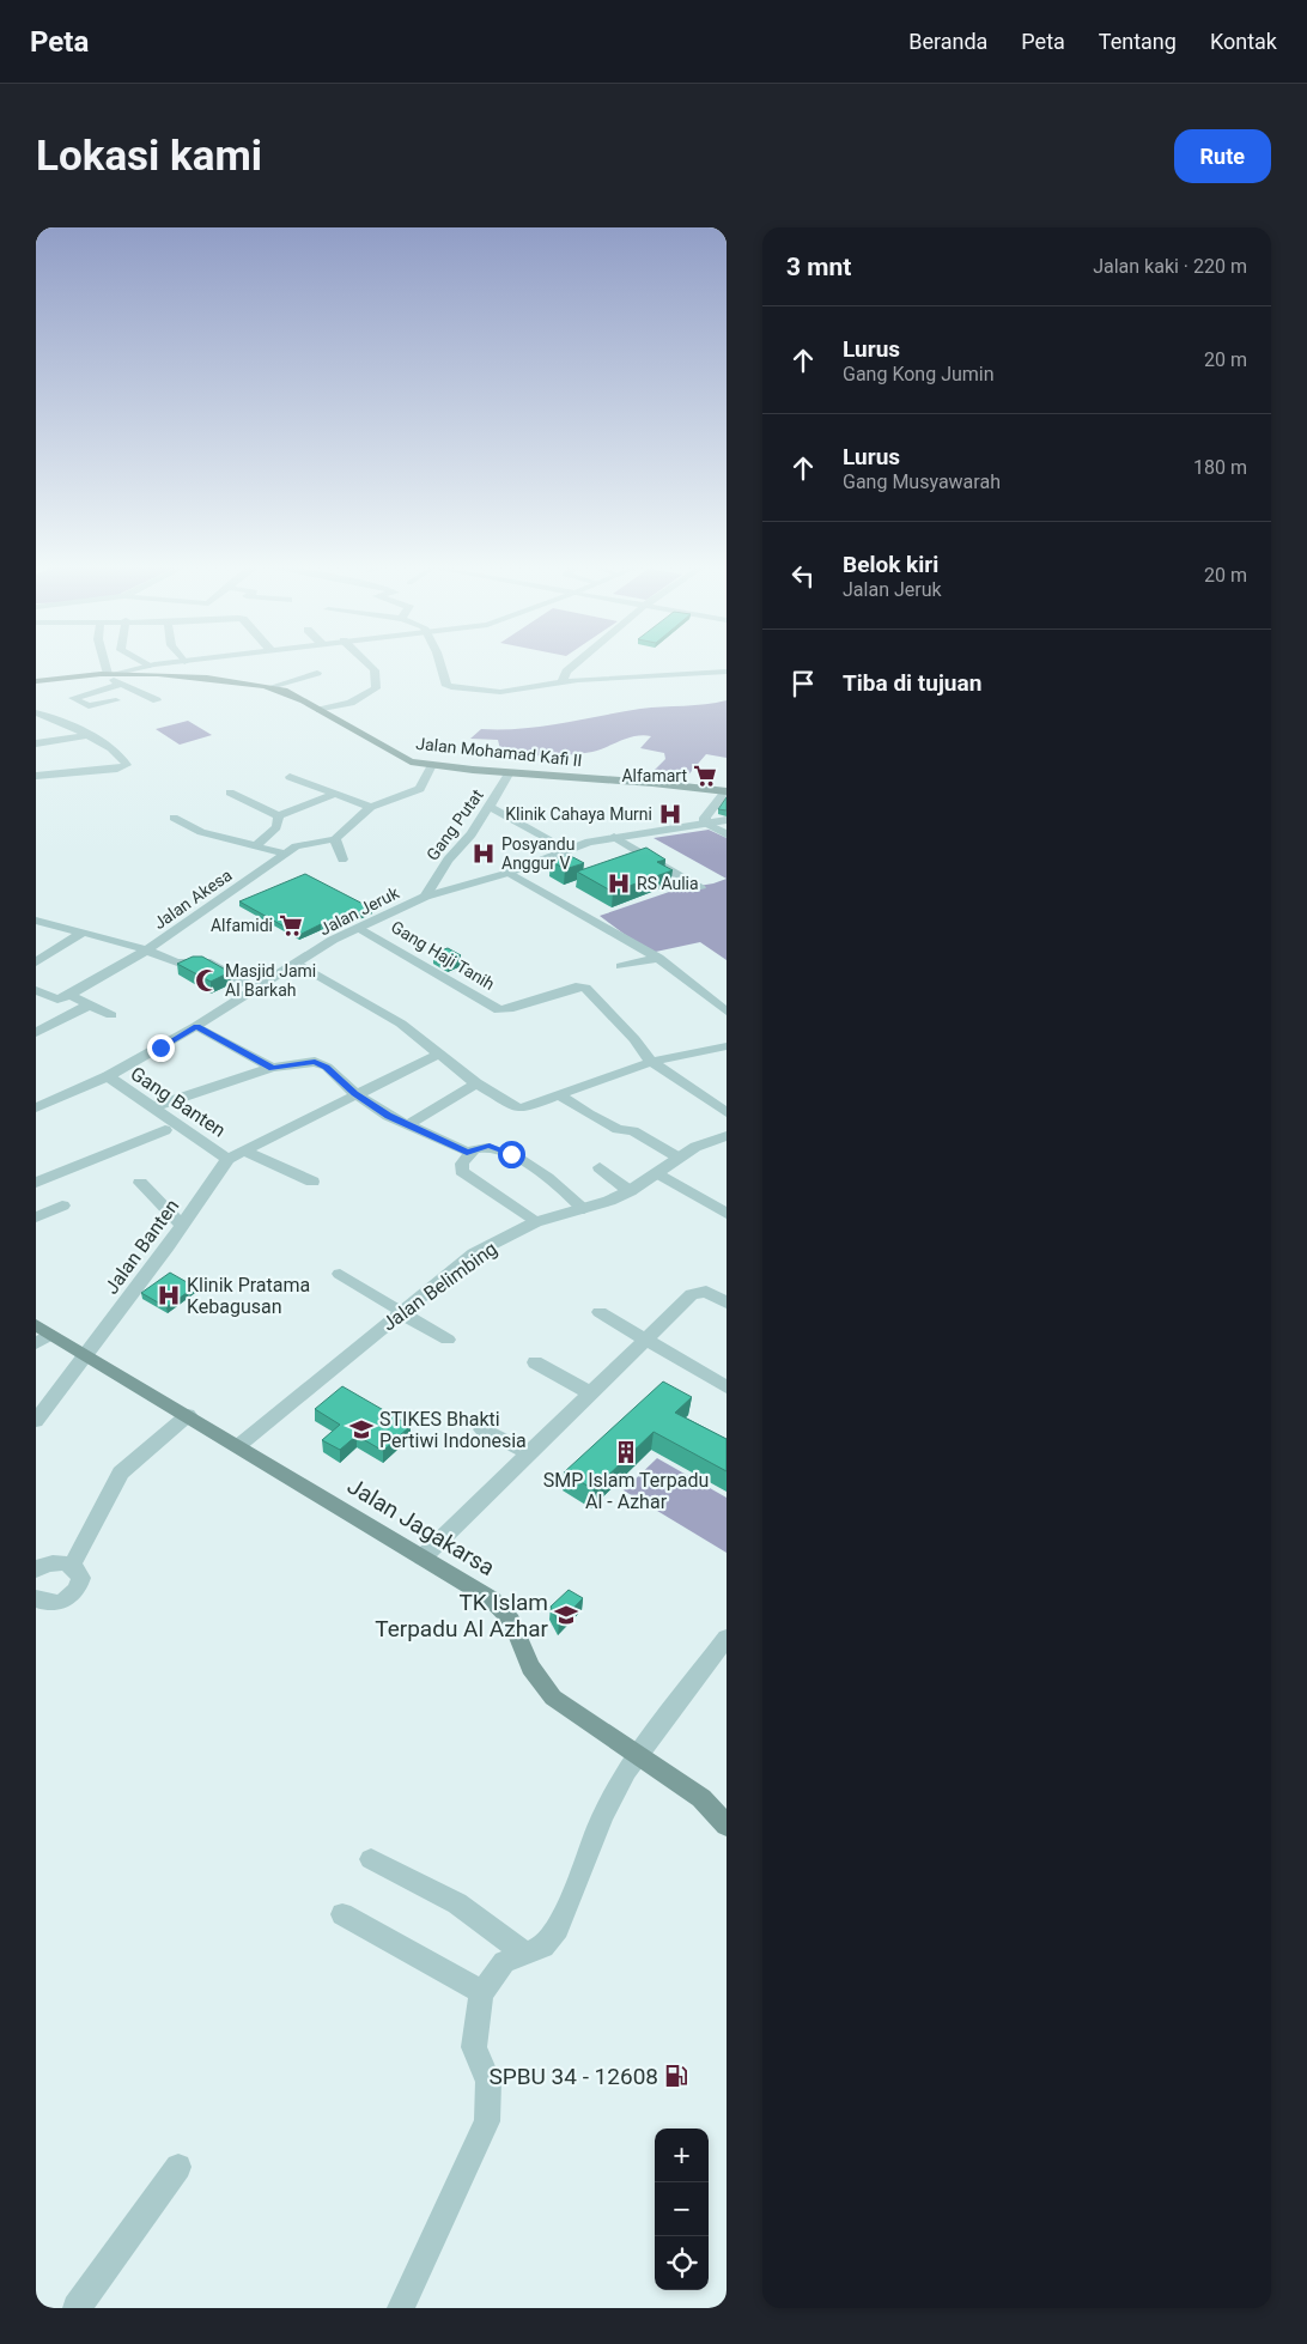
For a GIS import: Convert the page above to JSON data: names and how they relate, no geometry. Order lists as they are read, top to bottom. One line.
{"streets":{"main road":["Jalan Mohamad Kafi II","Jalan Jagakarsa"],"street":["Gang Putat","Jalan Akesa","Jalan Jeruk","Gang Haji Tanih","Gang Banten","Jalan Banten","Jalan Belimbing"]},"crossings":[["Jalan Mohamad Kafi II","Gang Putat"],["Gang Putat","Jalan Jeruk"],["Jalan Jeruk","Gang Haji Tanih"],["Jalan Jeruk","Gang Banten"],["Gang Banten","Jalan Banten"],["Jalan Banten","Jalan Jagakarsa"],["Jalan Belimbing","Jalan Jagakarsa"]],"places":{"supermarket":["Alfamart","Alfamidi"],"hospital":["Klinik Cahaya Murni","Posyandu Anggur V","RS Aulia","Klinik Pratama Kebagusan"],"mosque":["Masjid Jami Al Barkah"],"school or university":["STIKES Bhakti Pertiwi Indonesia","TK Islam Terpadu Al Azhar"],"building":["SMP Islam Terpadu Al - Azhar"],"fuel station":["SPBU 34 - 12608"]},"page":{"header":"Peta","nav":["Beranda","Peta","Tentang","Kontak"],"buttons":"Rute","title":"Lokasi kami","heading":["3 mnt","Jalan kaki · 220 m"],"list":[["Lurus","Gang Kong Jumin","20 m"],["Lurus","Gang Musyawarah","180 m"],["Belok kiri","Jalan Jeruk","20 m"],"Tiba di tujuan"],"map_buttons":["+","−"]}}
